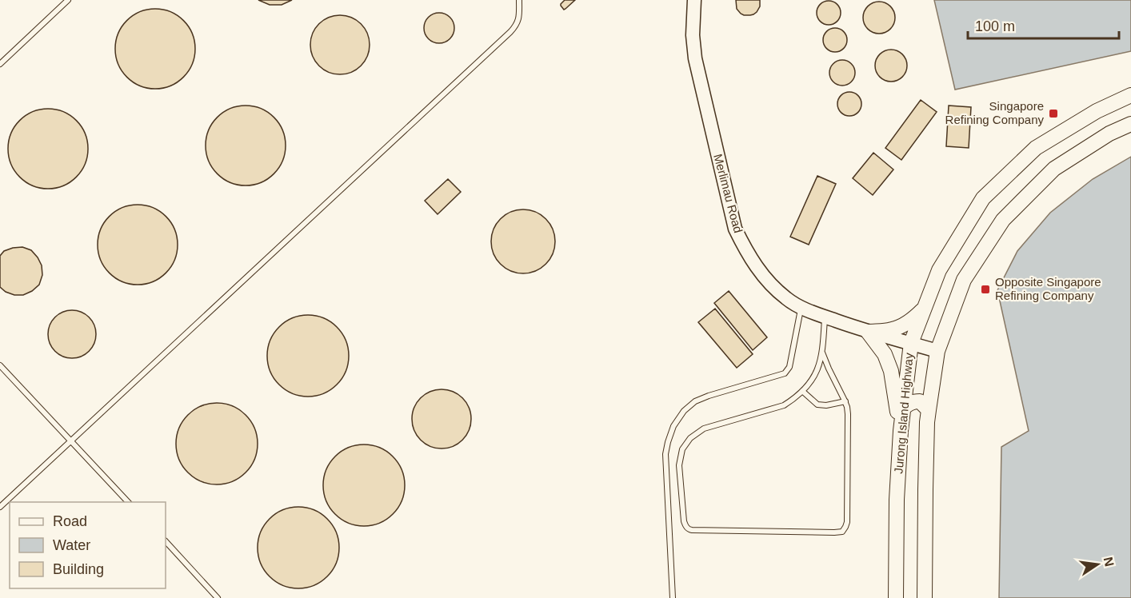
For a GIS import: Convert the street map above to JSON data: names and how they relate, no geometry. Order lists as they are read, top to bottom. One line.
{"streets":{"main road":["Jurong Island Highway"],"street":["Merlimau Road"]},"crossings":[["Merlimau Road","Jurong Island Highway"]],"places":{"transit":["Singapore Refining Company","Opposite Singapore Refining Company"]},"legend":["Road","Water","Building"],"scale_bar":"100 m","north":"right"}
